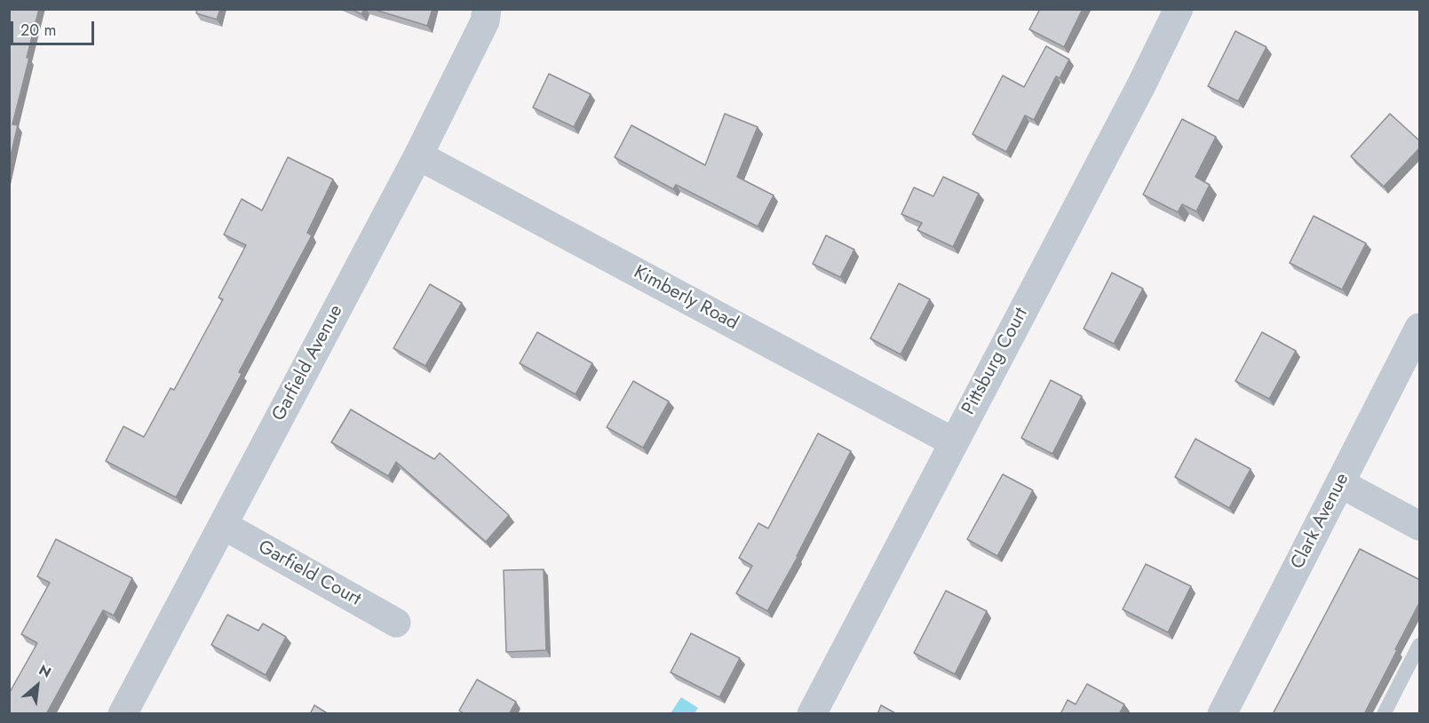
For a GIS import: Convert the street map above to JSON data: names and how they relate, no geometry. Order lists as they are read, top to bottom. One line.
{"streets":{"street":["Kimberly Road","Pittsburg Court","Garfield Avenue","Clark Avenue","Garfield Court"]},"crossings":[["Kimberly Road","Pittsburg Court"],["Kimberly Road","Garfield Avenue"],["Garfield Avenue","Garfield Court"]],"scale_bar":"20 m","north":"top right"}
